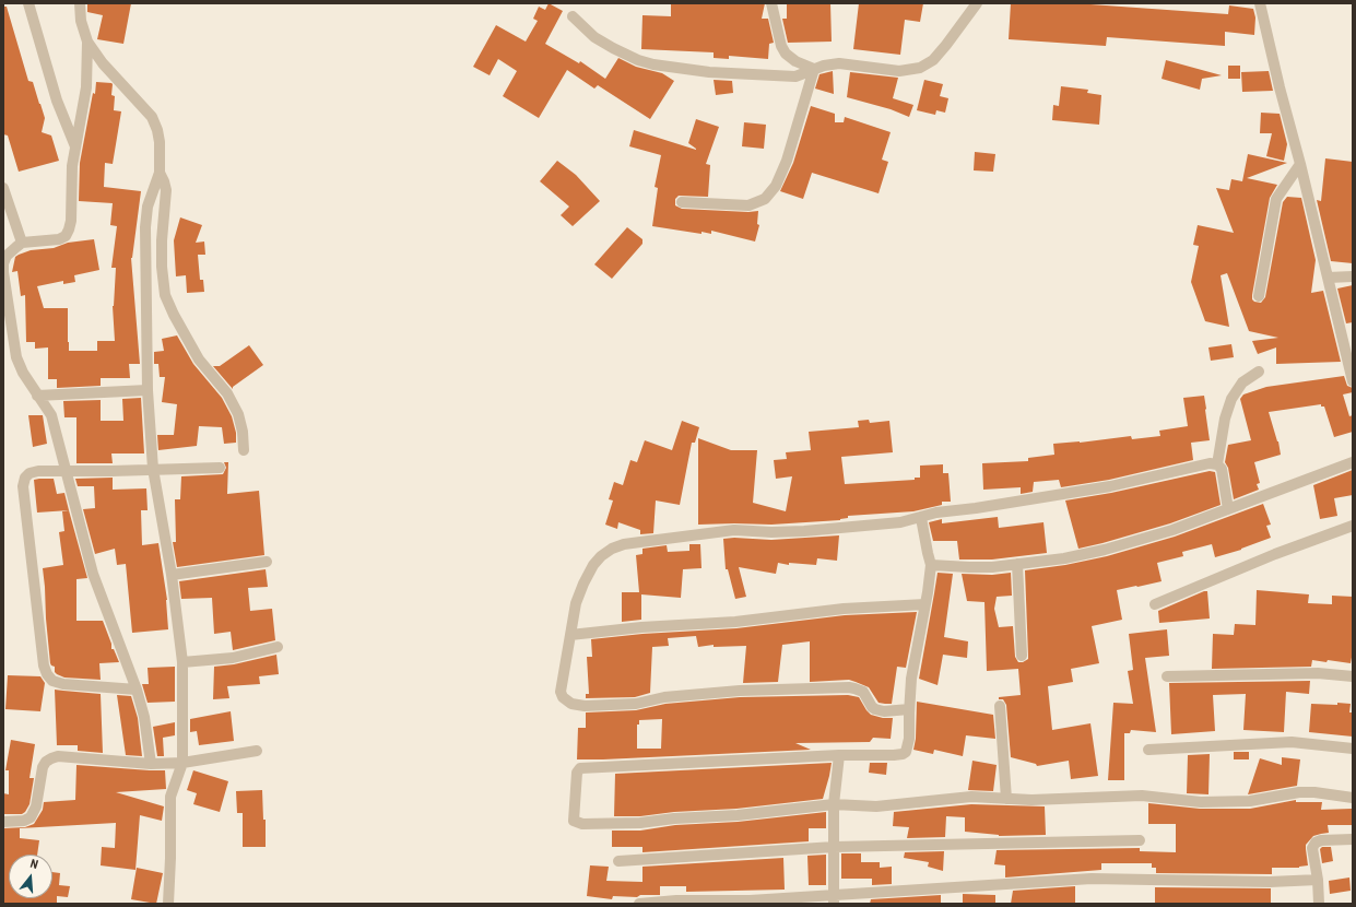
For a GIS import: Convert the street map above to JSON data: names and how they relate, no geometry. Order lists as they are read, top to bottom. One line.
{"north":"top"}
